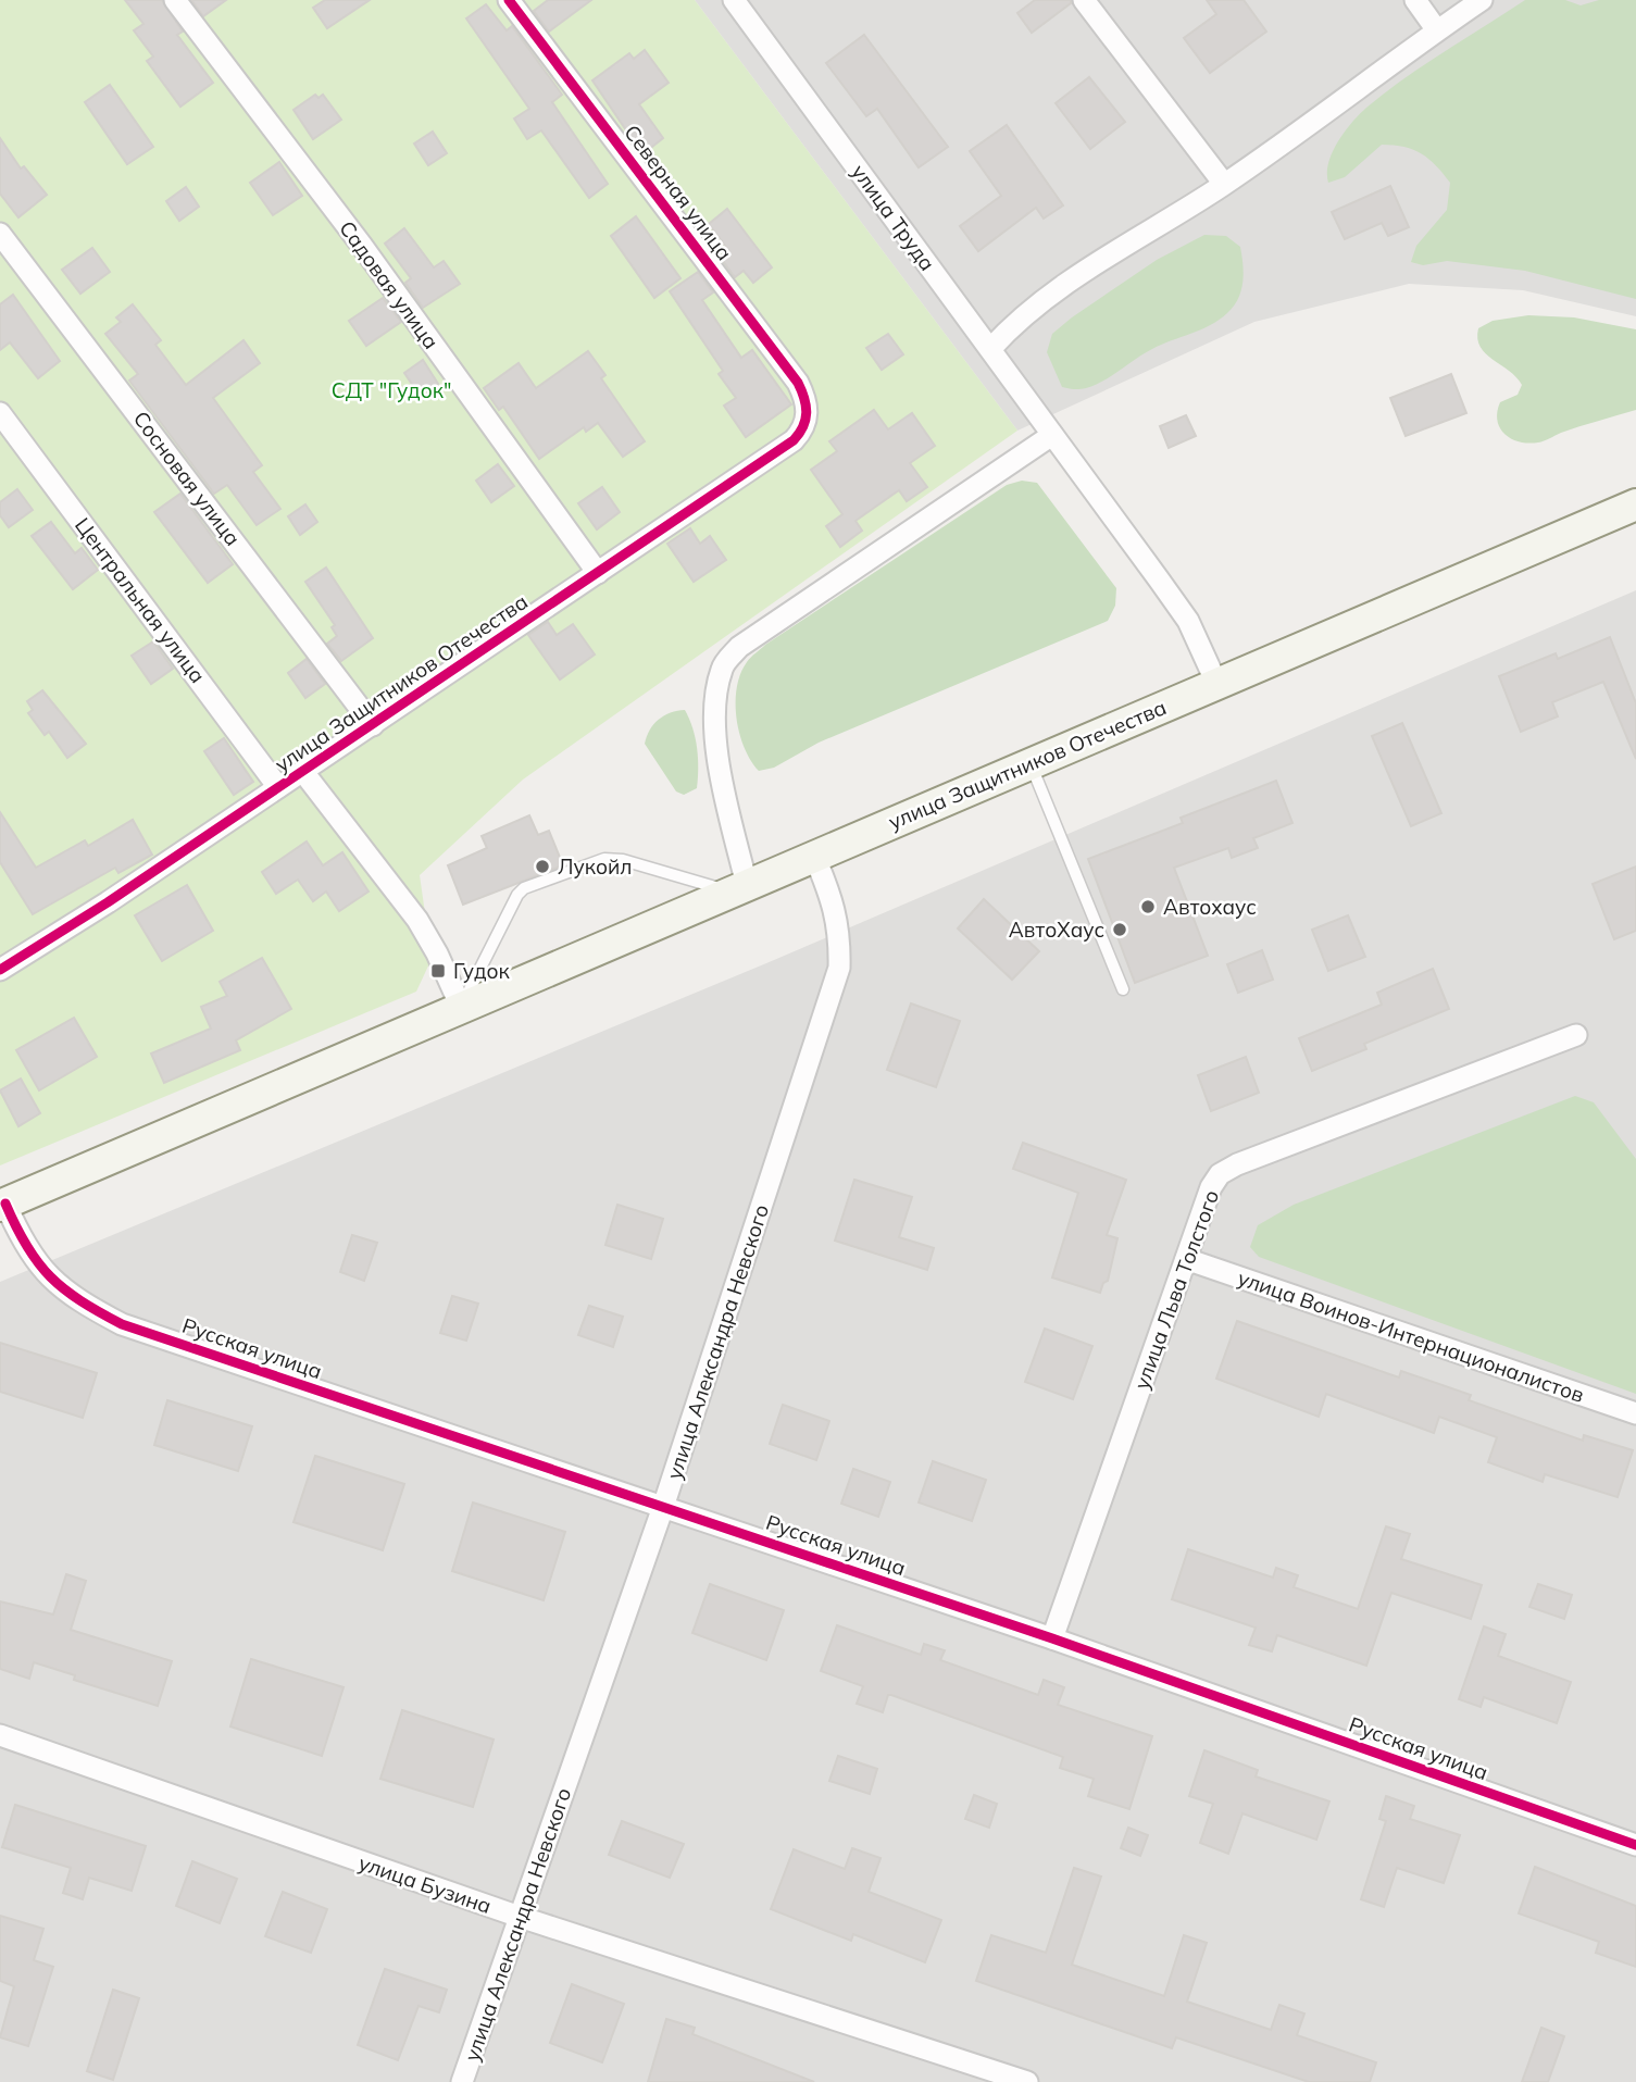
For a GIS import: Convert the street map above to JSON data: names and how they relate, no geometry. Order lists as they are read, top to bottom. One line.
{"streets":{"main road":["улица Защитников Отечества"],"street":["Северная улица","улица Труда","Садовая улица","Сосновая улица","Центральная улица","улица Льва Толстого","улица Воинов-Интернационалистов","улица Александра Невского","Русская улица","улица Бузина"]},"crossings":[["Северная улица","улица Защитников Отечества"],["улица Труда","улица Защитников Отечества"],["Садовая улица","улица Защитников Отечества"],["Сосновая улица","улица Защитников Отечества"],["Центральная улица","улица Защитников Отечества"],["улица Защитников Отечества","улица Александра Невского"],["улица Защитников Отечества","Русская улица"],["улица Льва Толстого","улица Воинов-Интернационалистов"],["улица Льва Толстого","Русская улица"],["улица Александра Невского","Русская улица"],["улица Александра Невского","улица Бузина"]],"parks":["СДТ \"Гудок\""],"places":{"other":["Лукойл","Автохаус","АвтоХаус"],"transit":["Гудок"]}}
